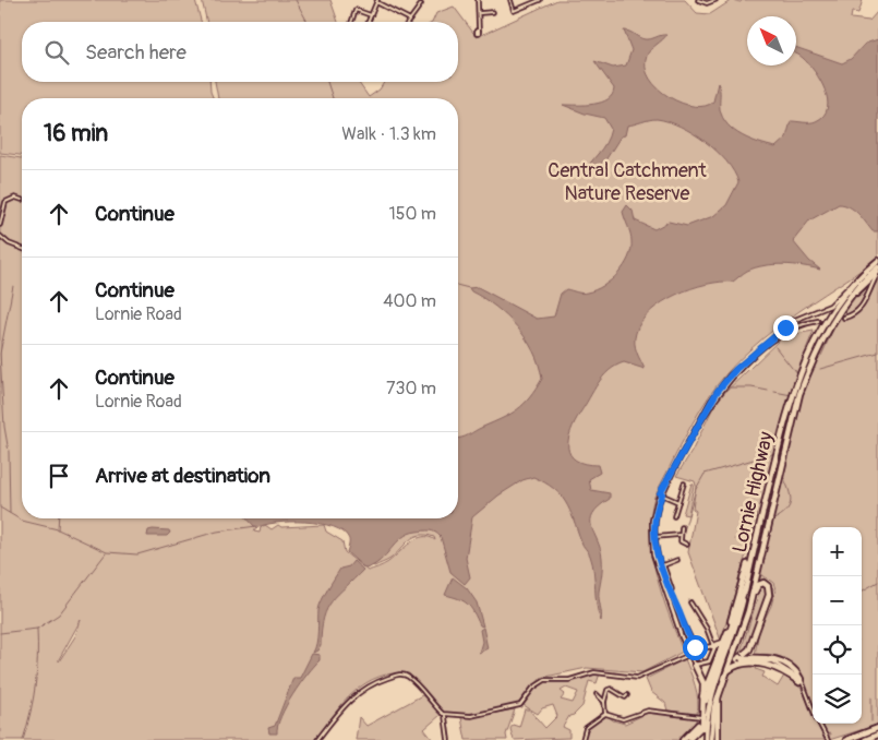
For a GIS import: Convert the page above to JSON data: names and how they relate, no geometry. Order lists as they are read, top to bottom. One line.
{"streets":{"highway":["Lornie Highway"]},"parks":["Central Catchment Nature Reserve"],"north":"top left","page":{"search":"Search here","heading":["16 min","Walk · 1.3 km"],"list":[["Continue","150 m"],["Continue","Lornie Road","400 m"],["Continue","Lornie Road","730 m"],"Arrive at destination"],"map_buttons":["+","−"]}}
